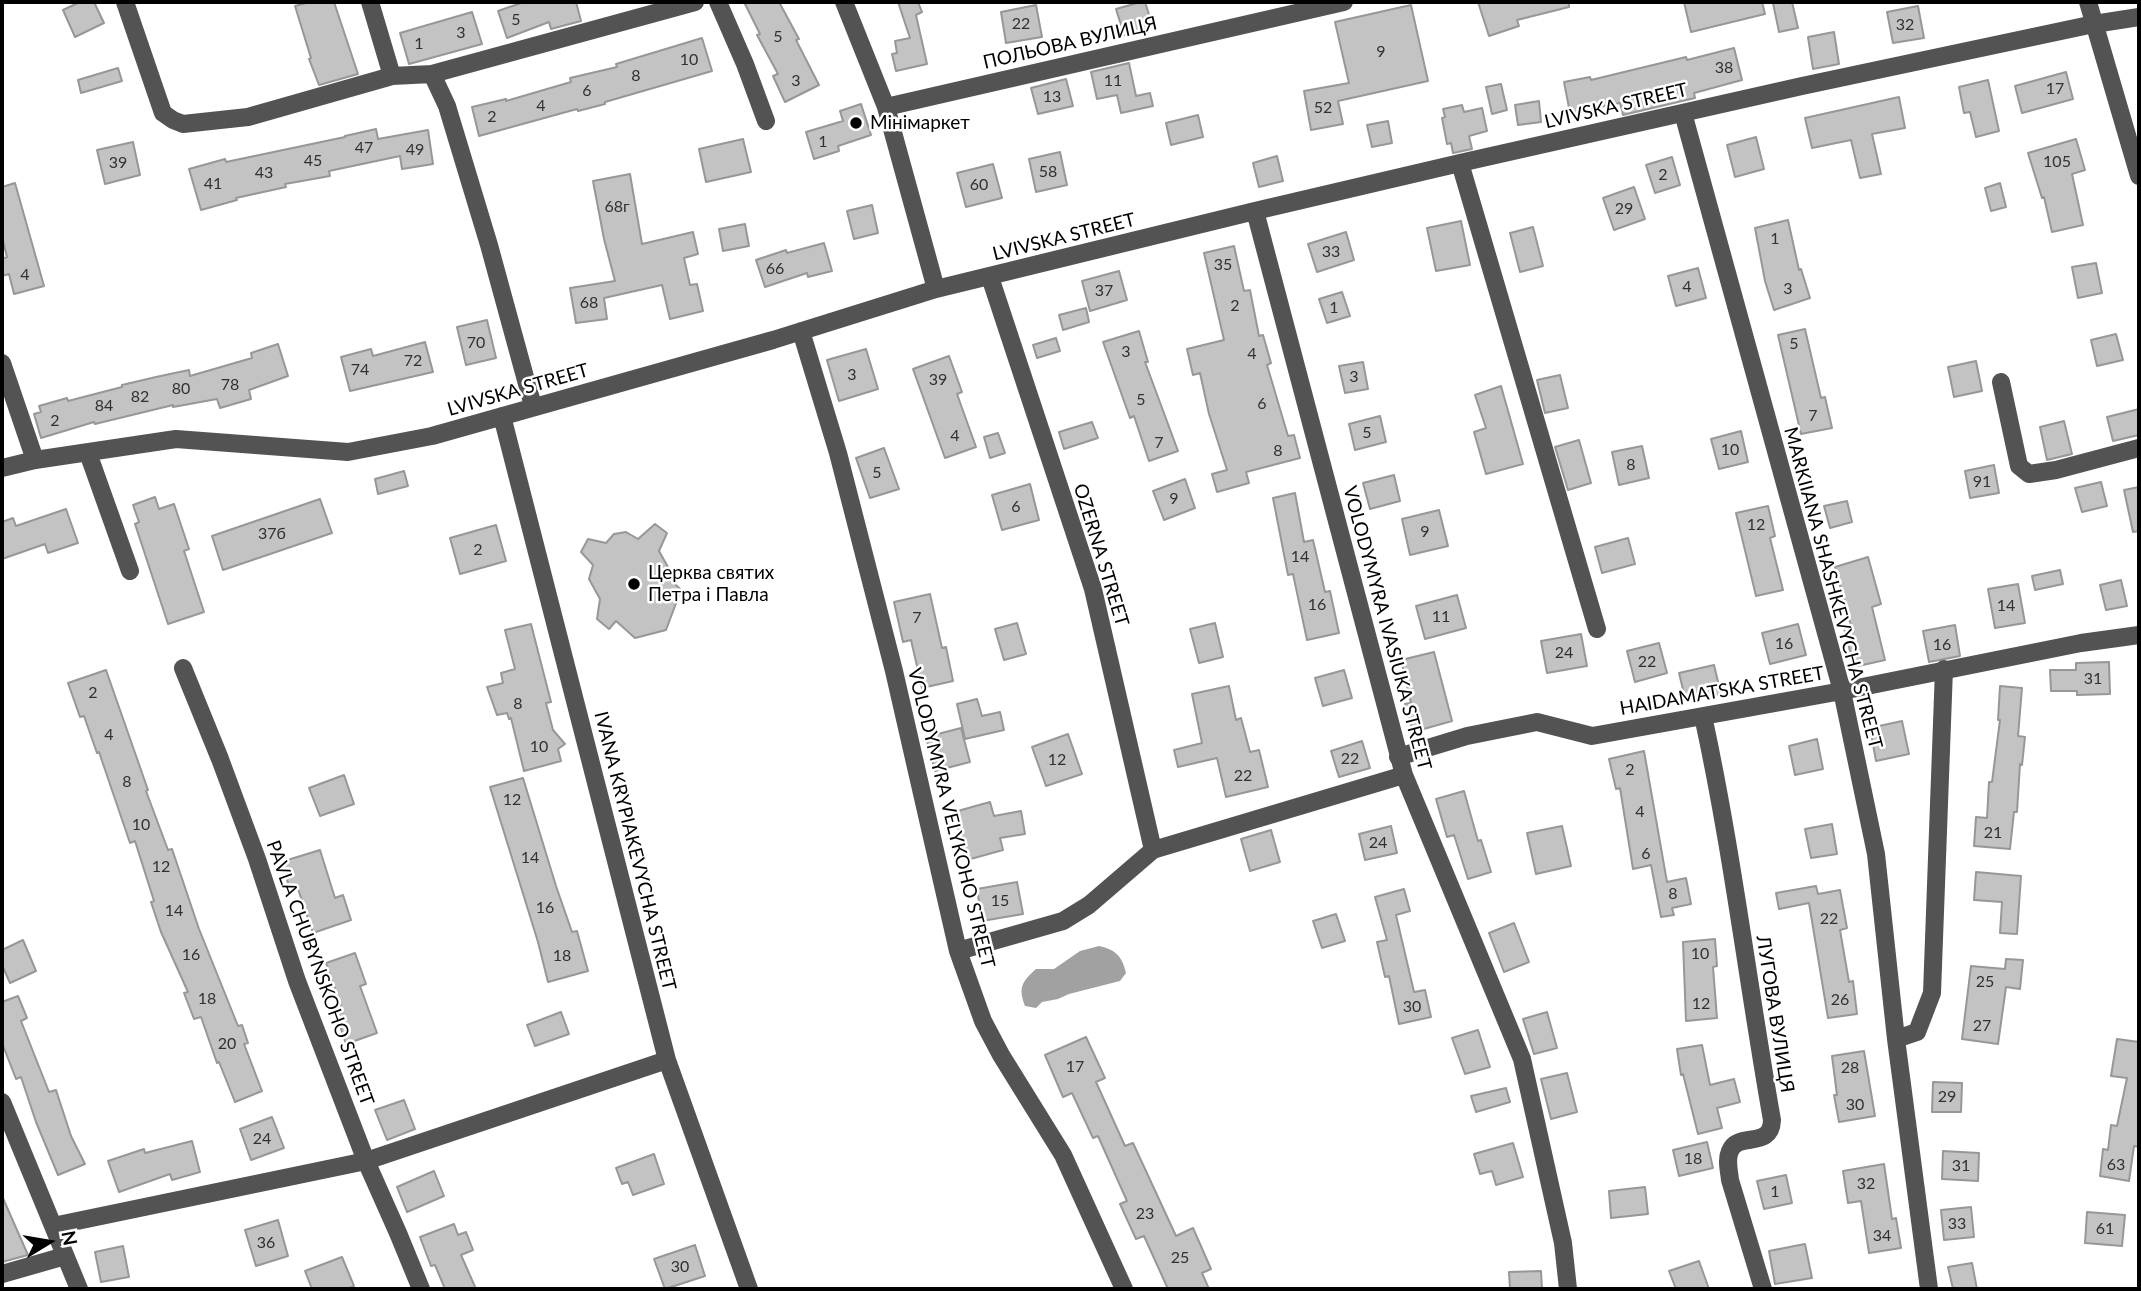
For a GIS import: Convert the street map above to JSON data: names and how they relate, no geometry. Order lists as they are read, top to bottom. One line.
{"streets":{"street":["ПОЛЬОВА ВУЛИЦЯ","LVIVSKA STREET","OZERNA STREET","MARKIIANA SHASHKEVYCHA STREET","VOLODYMYRA IVASIUKA STREET","HAIDAMATSKA STREET","VOLODYMYRA VELYKOHO STREET","IVANA KRYPIAKEVYCHA STREET","PAVLA CHUBYNSKOHO STREET","ЛУГОВА ВУЛИЦЯ"]},"crossings":[["LVIVSKA STREET","OZERNA STREET"],["LVIVSKA STREET","MARKIIANA SHASHKEVYCHA STREET"],["LVIVSKA STREET","VOLODYMYRA IVASIUKA STREET"],["LVIVSKA STREET","VOLODYMYRA VELYKOHO STREET"],["LVIVSKA STREET","IVANA KRYPIAKEVYCHA STREET"],["MARKIIANA SHASHKEVYCHA STREET","HAIDAMATSKA STREET"],["VOLODYMYRA IVASIUKA STREET","HAIDAMATSKA STREET"],["HAIDAMATSKA STREET","ЛУГОВА ВУЛИЦЯ"]],"places":["Мінімаркет","Церква святих Петра і Павла"],"house_numbers":["5","22","32","3","5","1","9","10","38","8","3","11","17","6","13","4","52","2","1","47","49","45","105","39","58","43","2","41","60","68г","29","1","33","35","66","4","4","3","37","68","2","1","70","5","3","4","72","74","3","3","39","78","80","82","5","6","84","7","2","5","4","7","10","8","8","5","91","9","6","12","9","37б","2","14","16","14","11","7","16","16","24","22","31","2","8","4","10","22","12","2","22","8","12","4","10","21","24","6","14","12","8","15","16","14","22","10","16","18","25","18","26","12","30","27","20","17","28","29","30","24","18","63","31","32","1","23","33","61","34","36","25","30"],"north":"right"}
